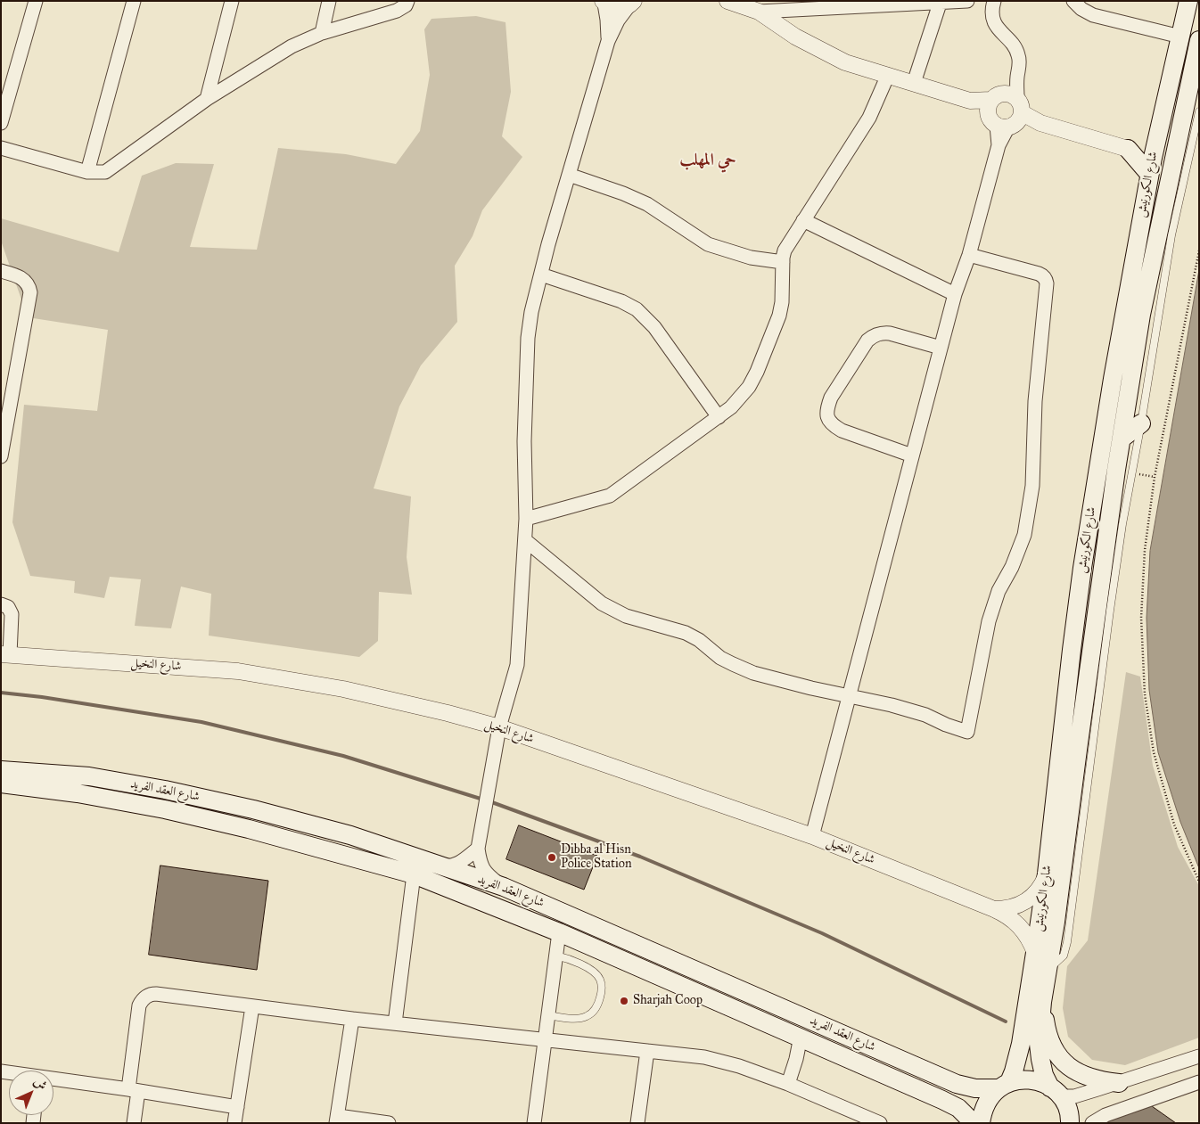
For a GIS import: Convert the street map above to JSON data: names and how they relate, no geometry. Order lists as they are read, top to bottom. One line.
{"streets":{"main road":["شارع الكورنيش","شارع العقد الفريد"],"street":["شارع النخيل"]},"crossings":[["شارع الكورنيش","شارع النخيل"],["شارع الكورنيش","شارع العقد الفريد"]],"districts":["حي المهلب"],"places":["Dibba al Hisn Police Station","Sharjah Coop"],"north":"top right"}
